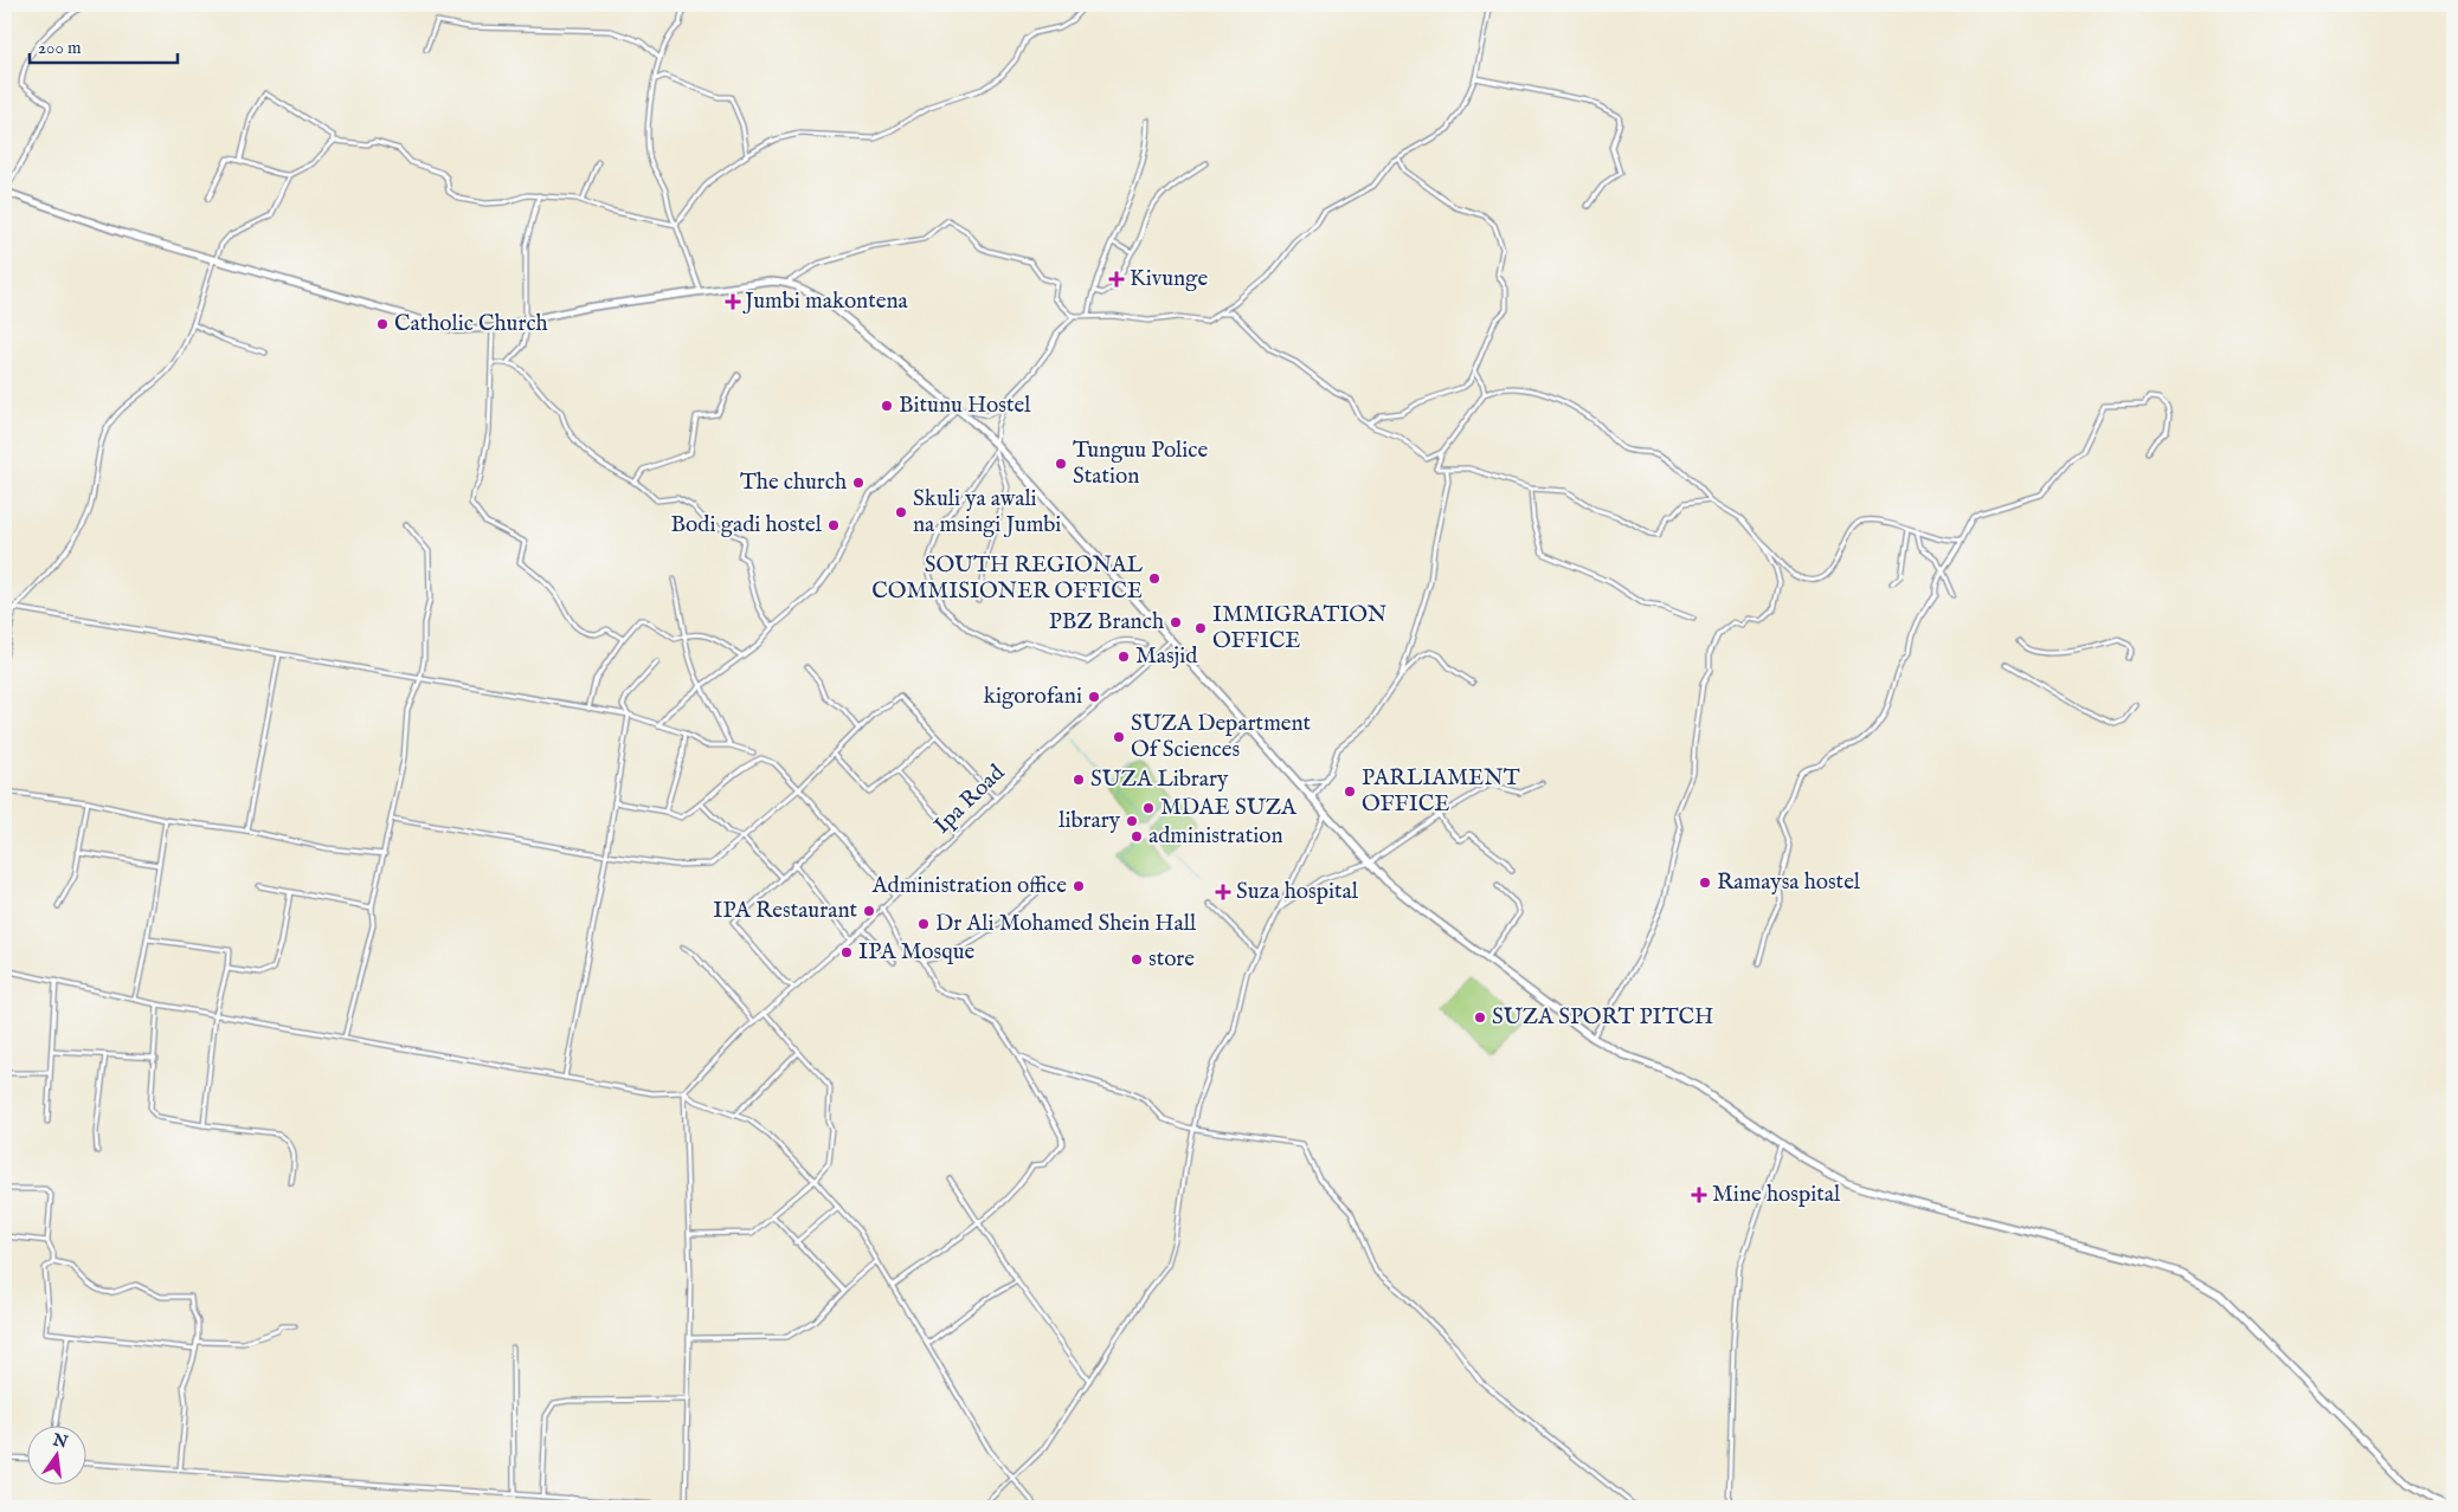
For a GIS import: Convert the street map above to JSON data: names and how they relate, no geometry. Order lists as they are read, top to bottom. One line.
{"streets":{"street":["Ipa Road"]},"places":{"health":["Kivunge","Jumbi makontena","Suza hospital","Mine hospital"],"other":["Catholic Church","Bitunu Hostel","Tunguu Police Station","The church","Skuli ya awali na msingi Jumbi","Bodi gadi hostel","SOUTH REGIONAL COMMISIONER OFFICE","PBZ Branch","IMMIGRATION OFFICE","Masjid","kigorofani","SUZA Department Of Sciences","SUZA Library","PARLIAMENT OFFICE","MDAE SUZA","library","administration","Ramaysa hostel","Administration office","IPA Restaurant","Dr Ali Mohamed Shein Hall","IPA Mosque","store","SUZA SPORT PITCH"]},"scale_bar":"200 m","north":"top"}
